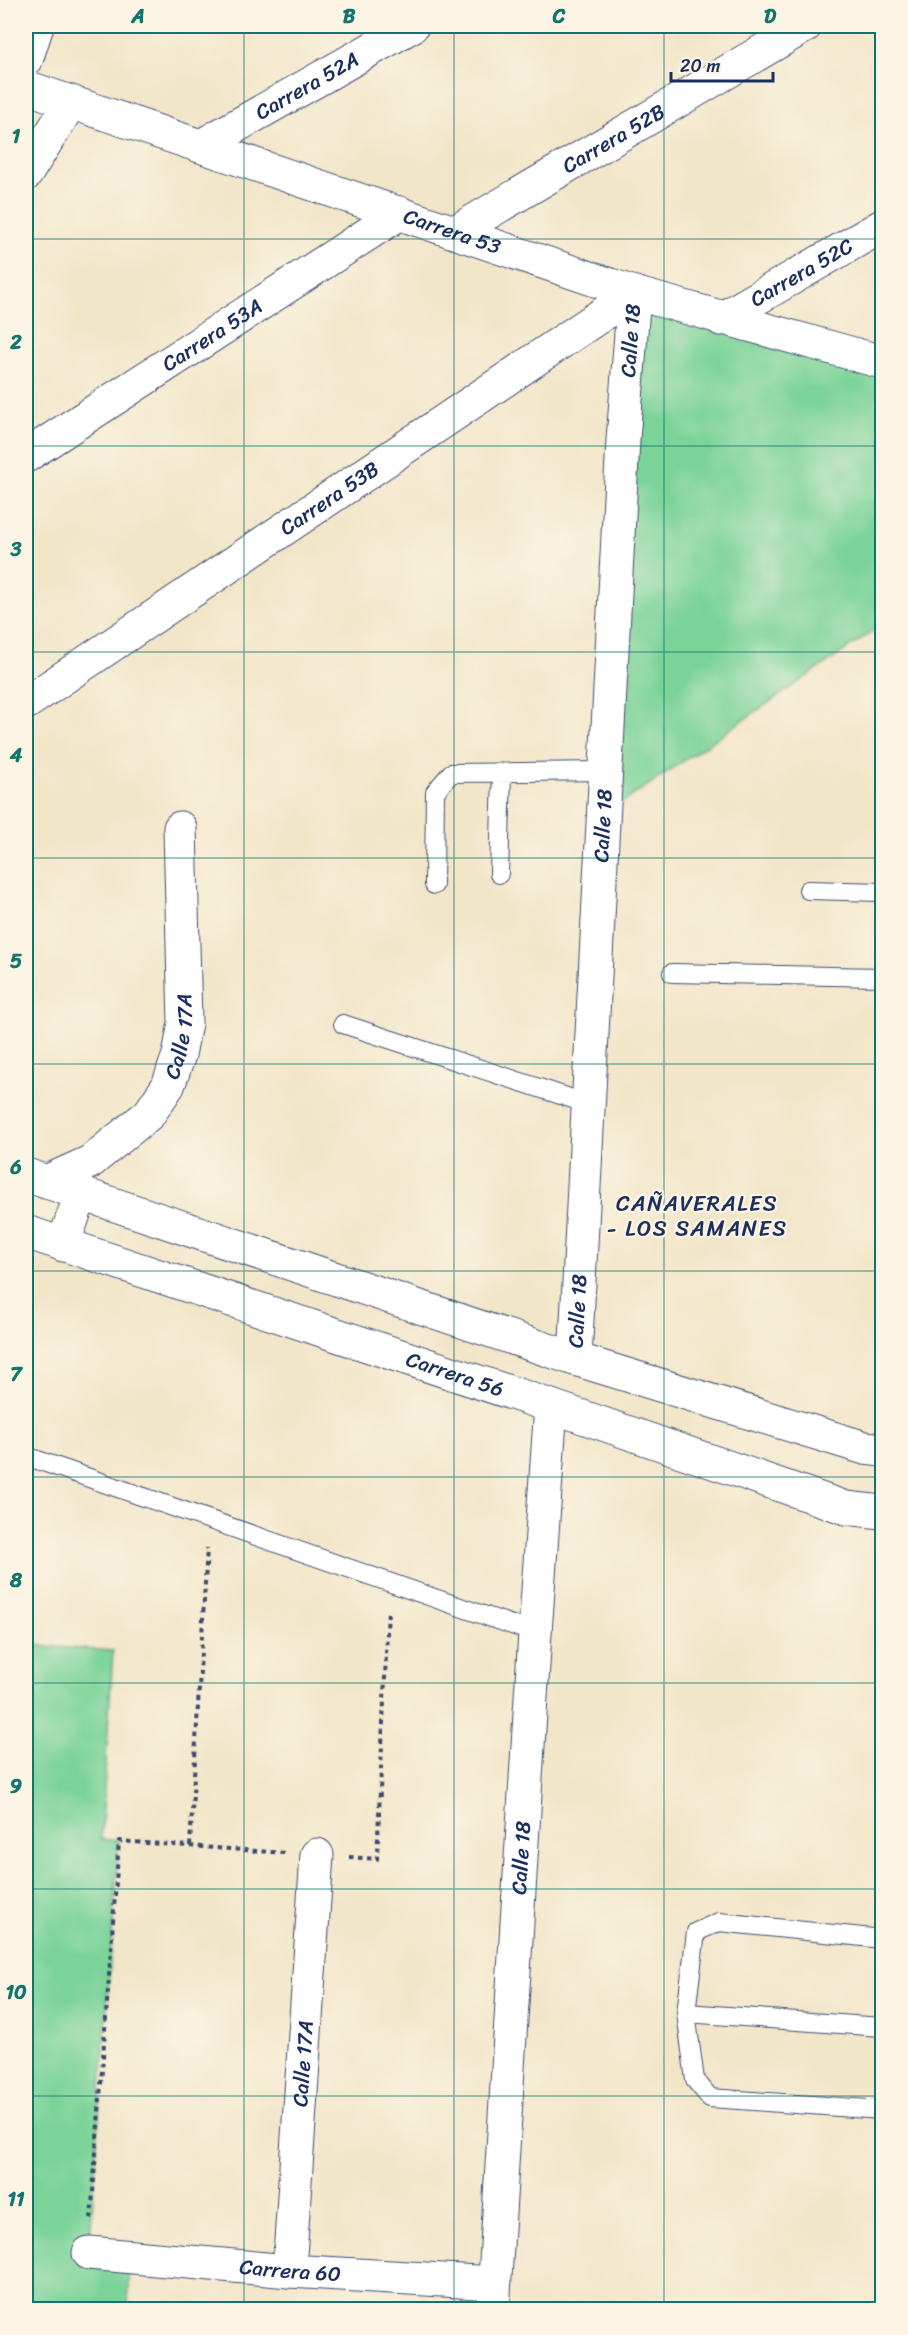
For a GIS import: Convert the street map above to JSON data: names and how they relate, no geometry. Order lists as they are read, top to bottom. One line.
{"streets":{"street":["Carrera 52A","Carrera 52B","Carrera 53","Carrera 52C","Carrera 53A","Calle 18","Carrera 53B","Calle 17A","Carrera 56","Carrera 60"]},"crossings":[["Carrera 52A","Carrera 53"],["Carrera 52B","Carrera 53"],["Carrera 53","Carrera 52C"],["Carrera 53","Carrera 53A"],["Carrera 53","Calle 18"],["Carrera 53","Carrera 53B"],["Calle 18","Carrera 53B"],["Calle 18","Carrera 56"],["Calle 18","Carrera 60"],["Calle 17A","Carrera 60"]],"districts":["CAÑAVERALES - LOS SAMANES"],"scale_bar":"20 m","grid":{"columns":["A","B","C","D"],"rows":["1","2","3","4","5","6","7","8","9","10","11"]}}
